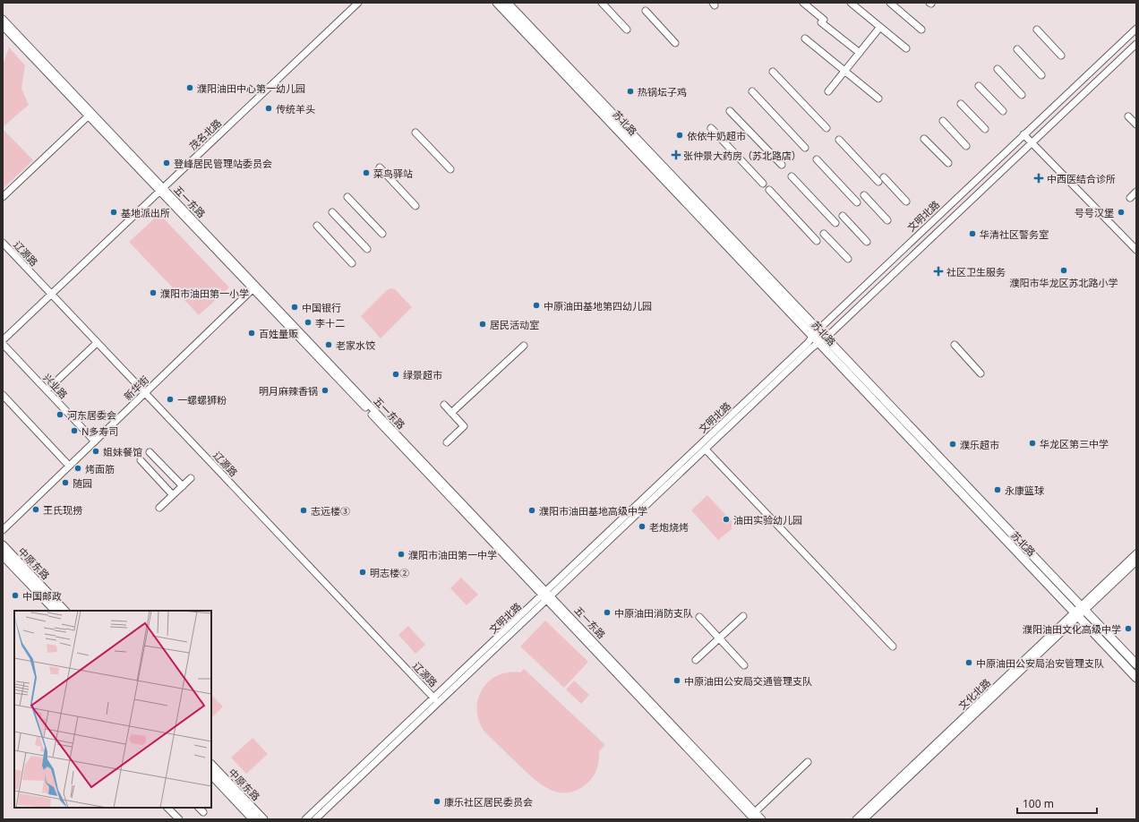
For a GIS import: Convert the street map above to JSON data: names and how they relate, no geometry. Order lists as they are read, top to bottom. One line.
{"streets":{"main road":["苏北路","中原东路"],"street":["茂名北路","五一东路","文明北路","辽源路","兴业路","新华街","文化北路"]},"crossings":[["苏北路","文明北路"],["苏北路","文化北路"],["茂名北路","五一东路"],["茂名北路","辽源路"],["五一东路","文明北路"],["五一东路","新华街"],["文明北路","辽源路"],["辽源路","新华街"],["兴业路","新华街"]],"places":{"other":["濮阳油田中心第一幼儿园","热锅坛子鸡","传统羊头","依依牛奶超市","登峰居民管理站委员会","菜鸟驿站","基地派出所","号号汉堡","华清社区警务室","濮阳市华龙区苏北路小学","濮阳市油田第一小学","中原油田基地第四幼儿园","中国银行","李十二","居民活动室","百姓量贩","老家水饺","绿景超市","明月麻辣香锅","一螺螺狮粉","河东居委会","N多寿司","华龙区第三中学","濮乐超市","姐妹餐馆","烤面筋","随园","永康篮球","王氏现捞","志远楼③","濮阳市油田基地高级中学","油田实验幼儿园","老炮烧烤","濮阳市油田第一中学","明志楼②","中国邮政","中原油田消防支队","濮阳油田文化高级中学","中原油田公安局治安管理支队","中原油田公安局交通管理支队","康乐社区居民委员会"],"health":["张仲景大药房（苏北路店）","中西医结合诊所","社区卫生服务"]},"scale_bar":"100 m"}
